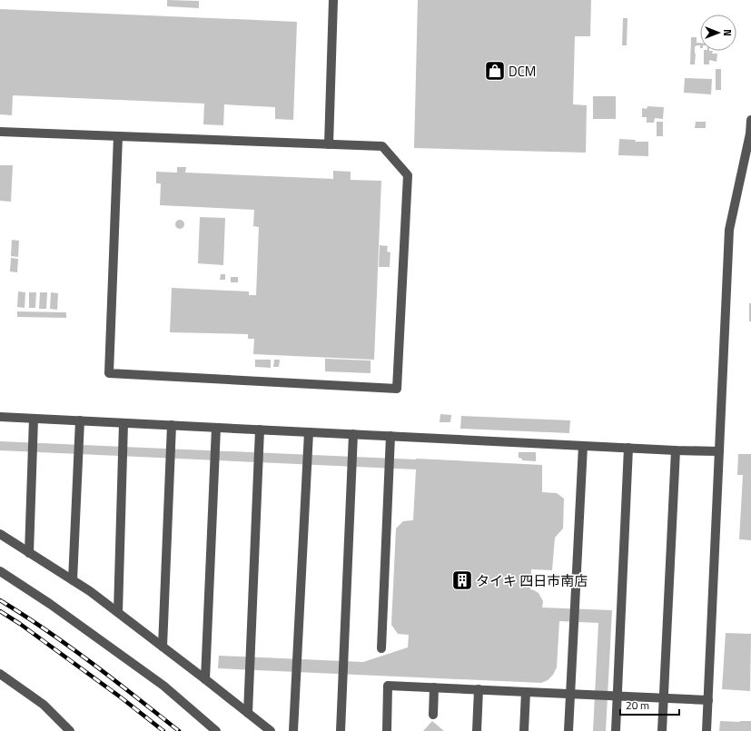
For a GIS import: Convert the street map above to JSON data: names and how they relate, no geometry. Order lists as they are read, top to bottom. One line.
{"places":{"shop":["DCM"],"building":["タイキ 四日市南店"]},"scale_bar":"20 m","north":"right"}
